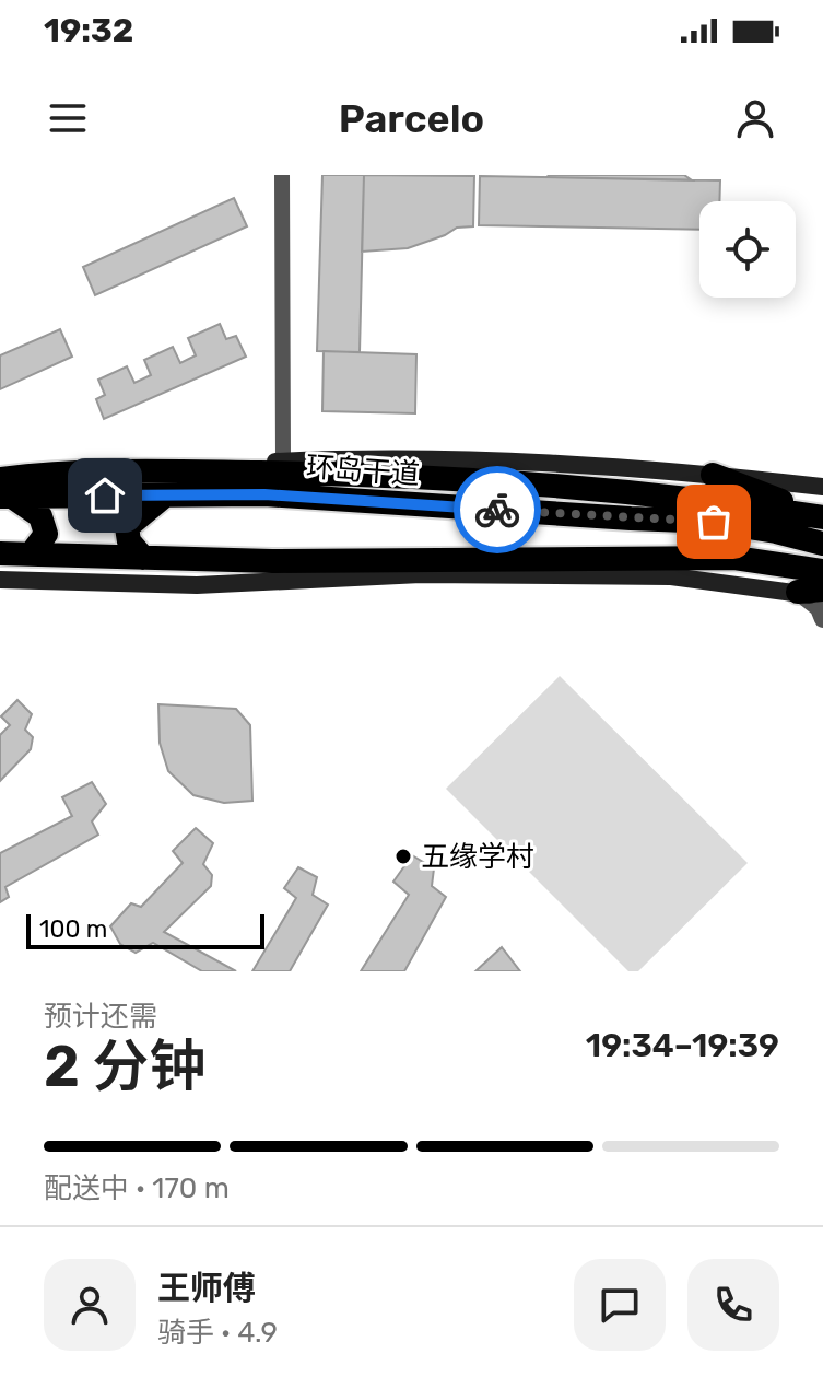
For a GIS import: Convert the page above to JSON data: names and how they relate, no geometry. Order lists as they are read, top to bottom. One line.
{"streets":{"highway":["环岛干道"]},"places":["五缘学村"],"scale_bar":"100 m","page":{"status":"19:32","header":"Parcelo","scale":"100 m","heading":["2 分钟","预计还需","19:34–19:39"],"panel":["王师傅","骑手 · 4.9"],"bar":"配送中 · 170 m"}}
